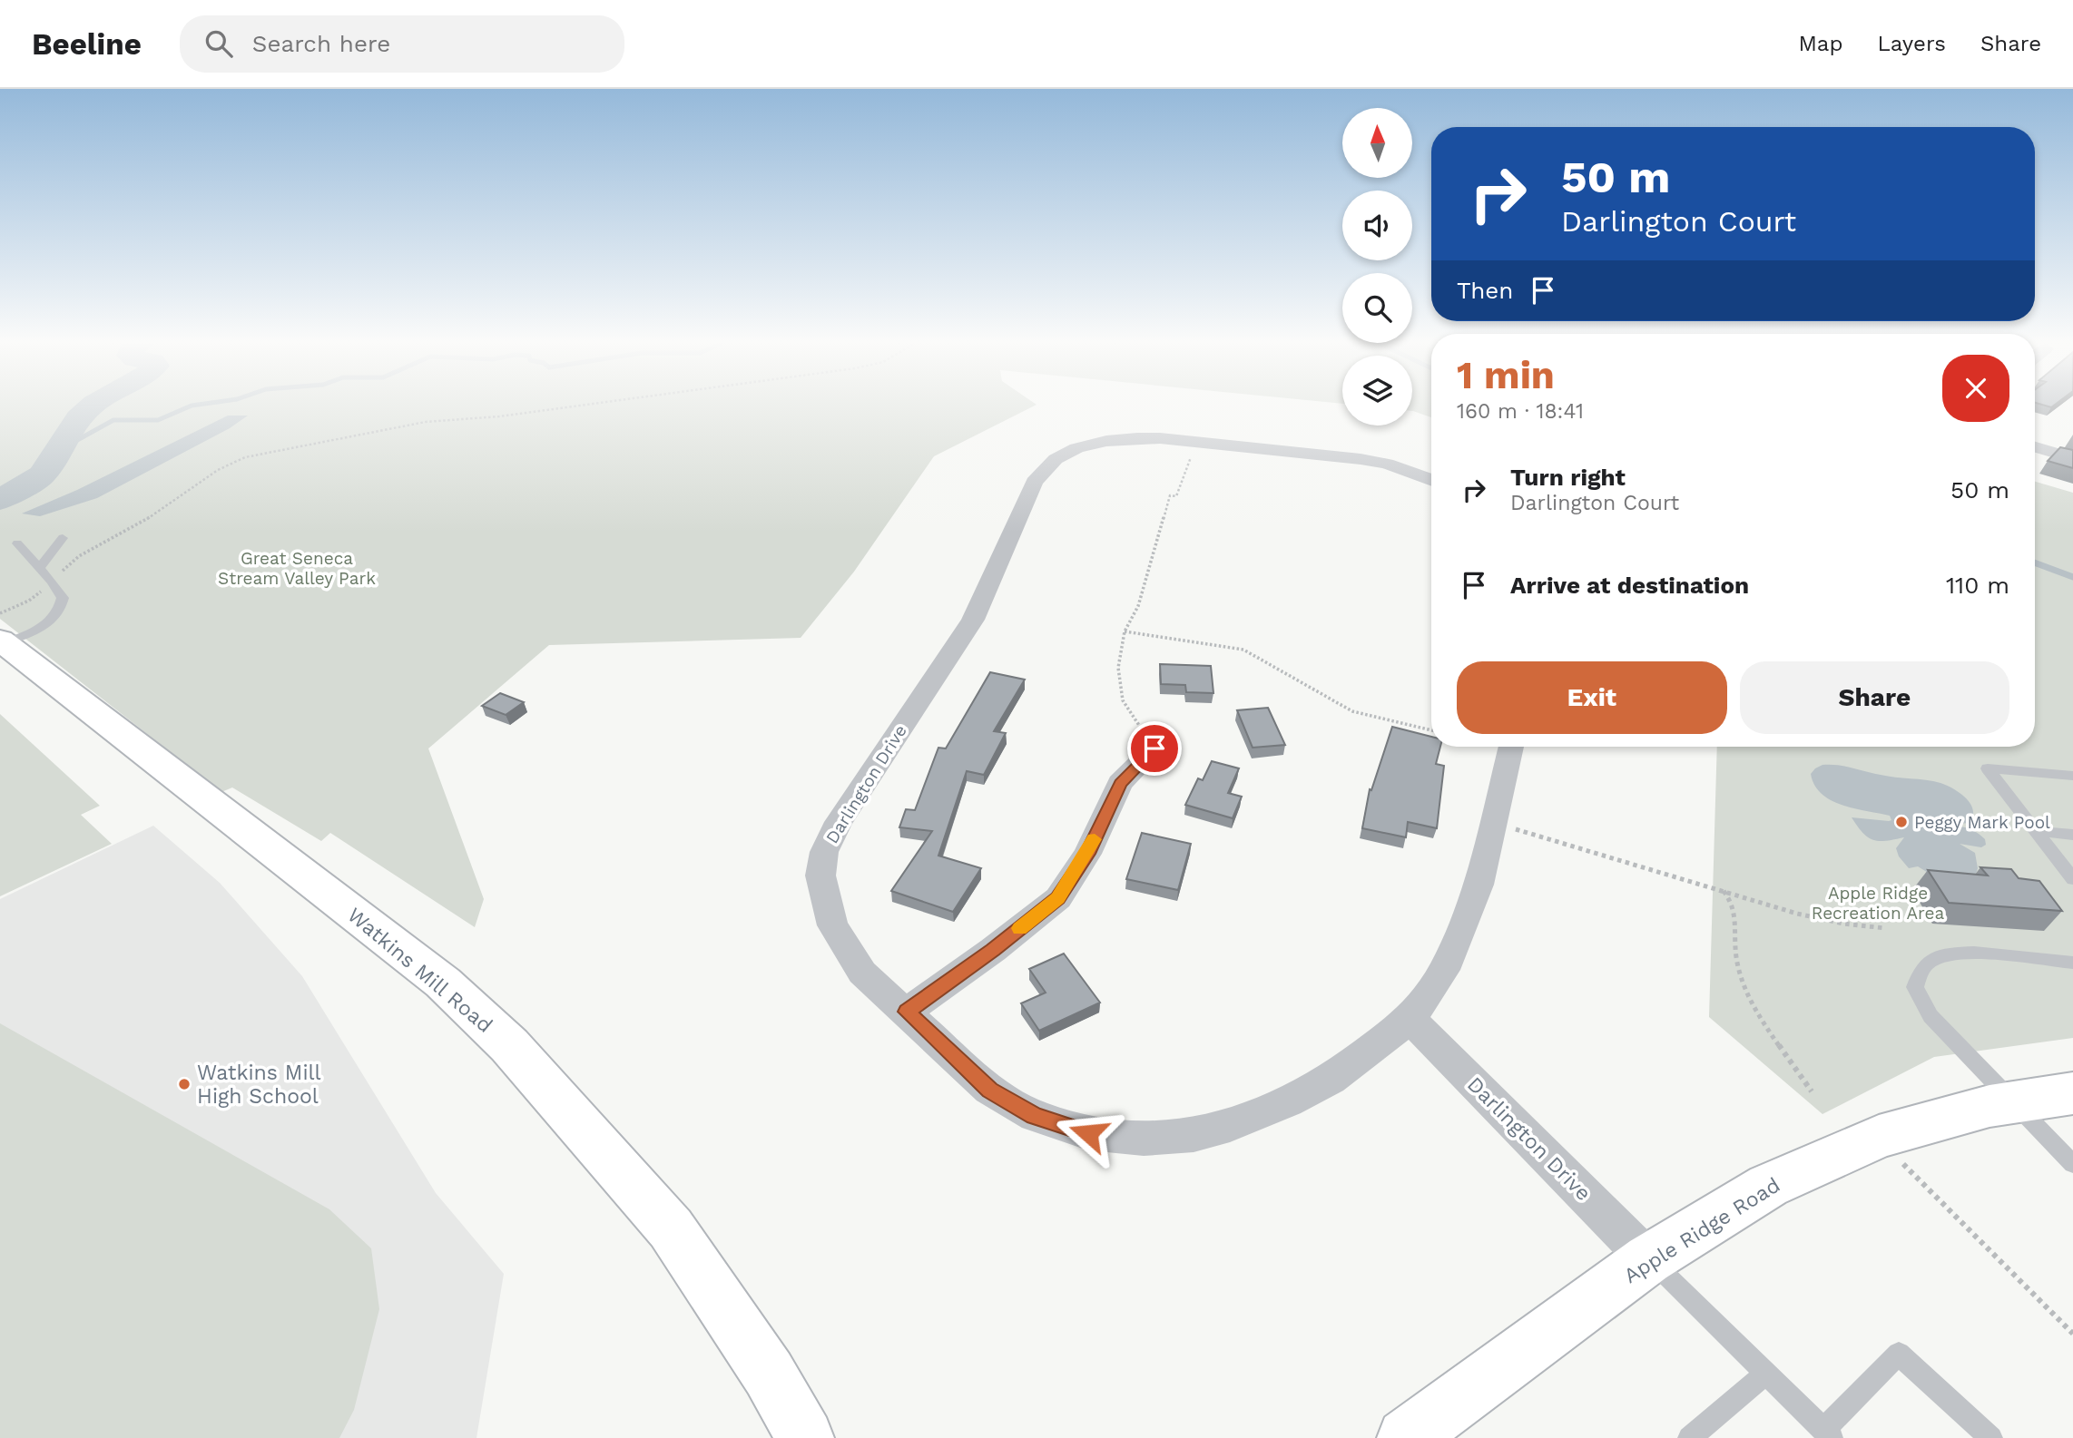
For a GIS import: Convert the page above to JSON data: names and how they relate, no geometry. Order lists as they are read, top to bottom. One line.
{"streets":{"street":["Darlington Drive","Watkins Mill Road","Apple Ridge Road"]},"crossings":[["Darlington Drive","Apple Ridge Road"]],"parks":["Great Seneca Stream Valley Park","Apple Ridge Recreation Area"],"places":["Peggy Mark Pool","Watkins Mill High School"],"north":"top","page":{"header":"Beeline","search":"Search here","nav":["Map","Layers","Share"],"turn":["50 m","Darlington Court"],"then":"Then","heading":["1 min","160 m · 18:41"],"list":[{"name":"Turn right","note":"Darlington Court","value":"50 m"},{"name":"Arrive at destination","value":"110 m"}],"buttons":["Exit","Share"]}}
